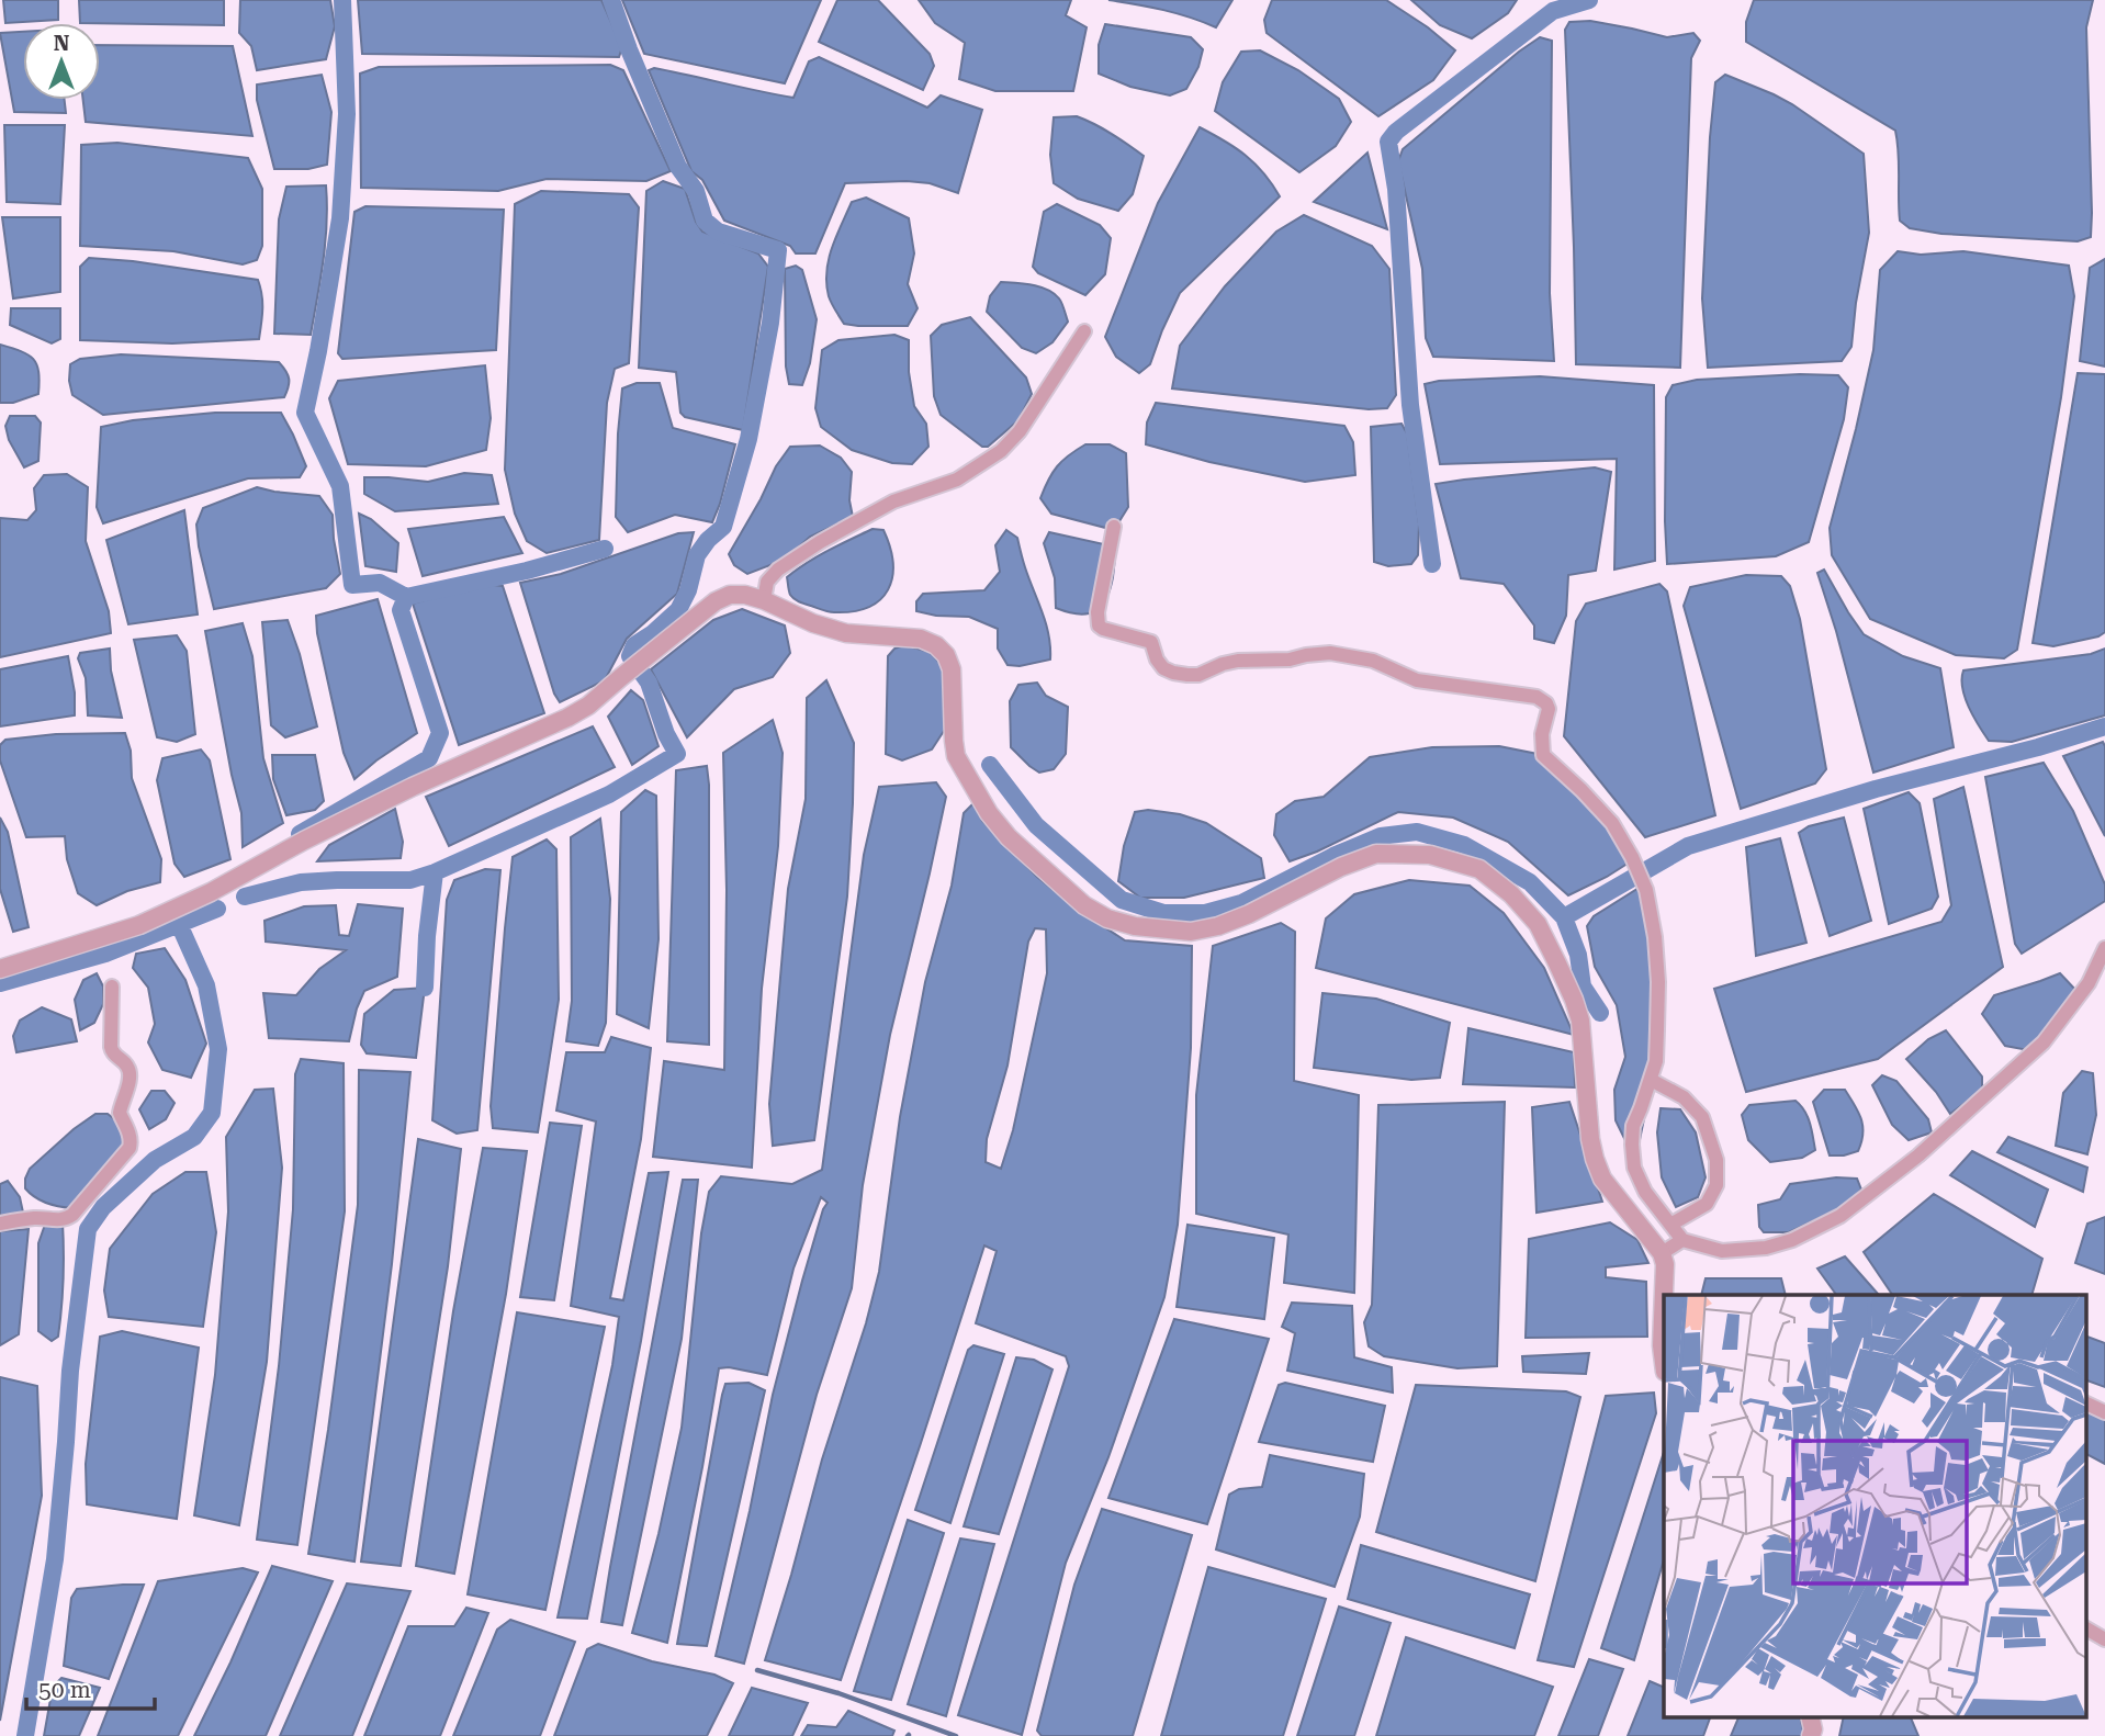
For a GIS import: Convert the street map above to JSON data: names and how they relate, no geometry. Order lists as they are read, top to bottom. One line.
{"scale_bar":"50 m","north":"top"}
